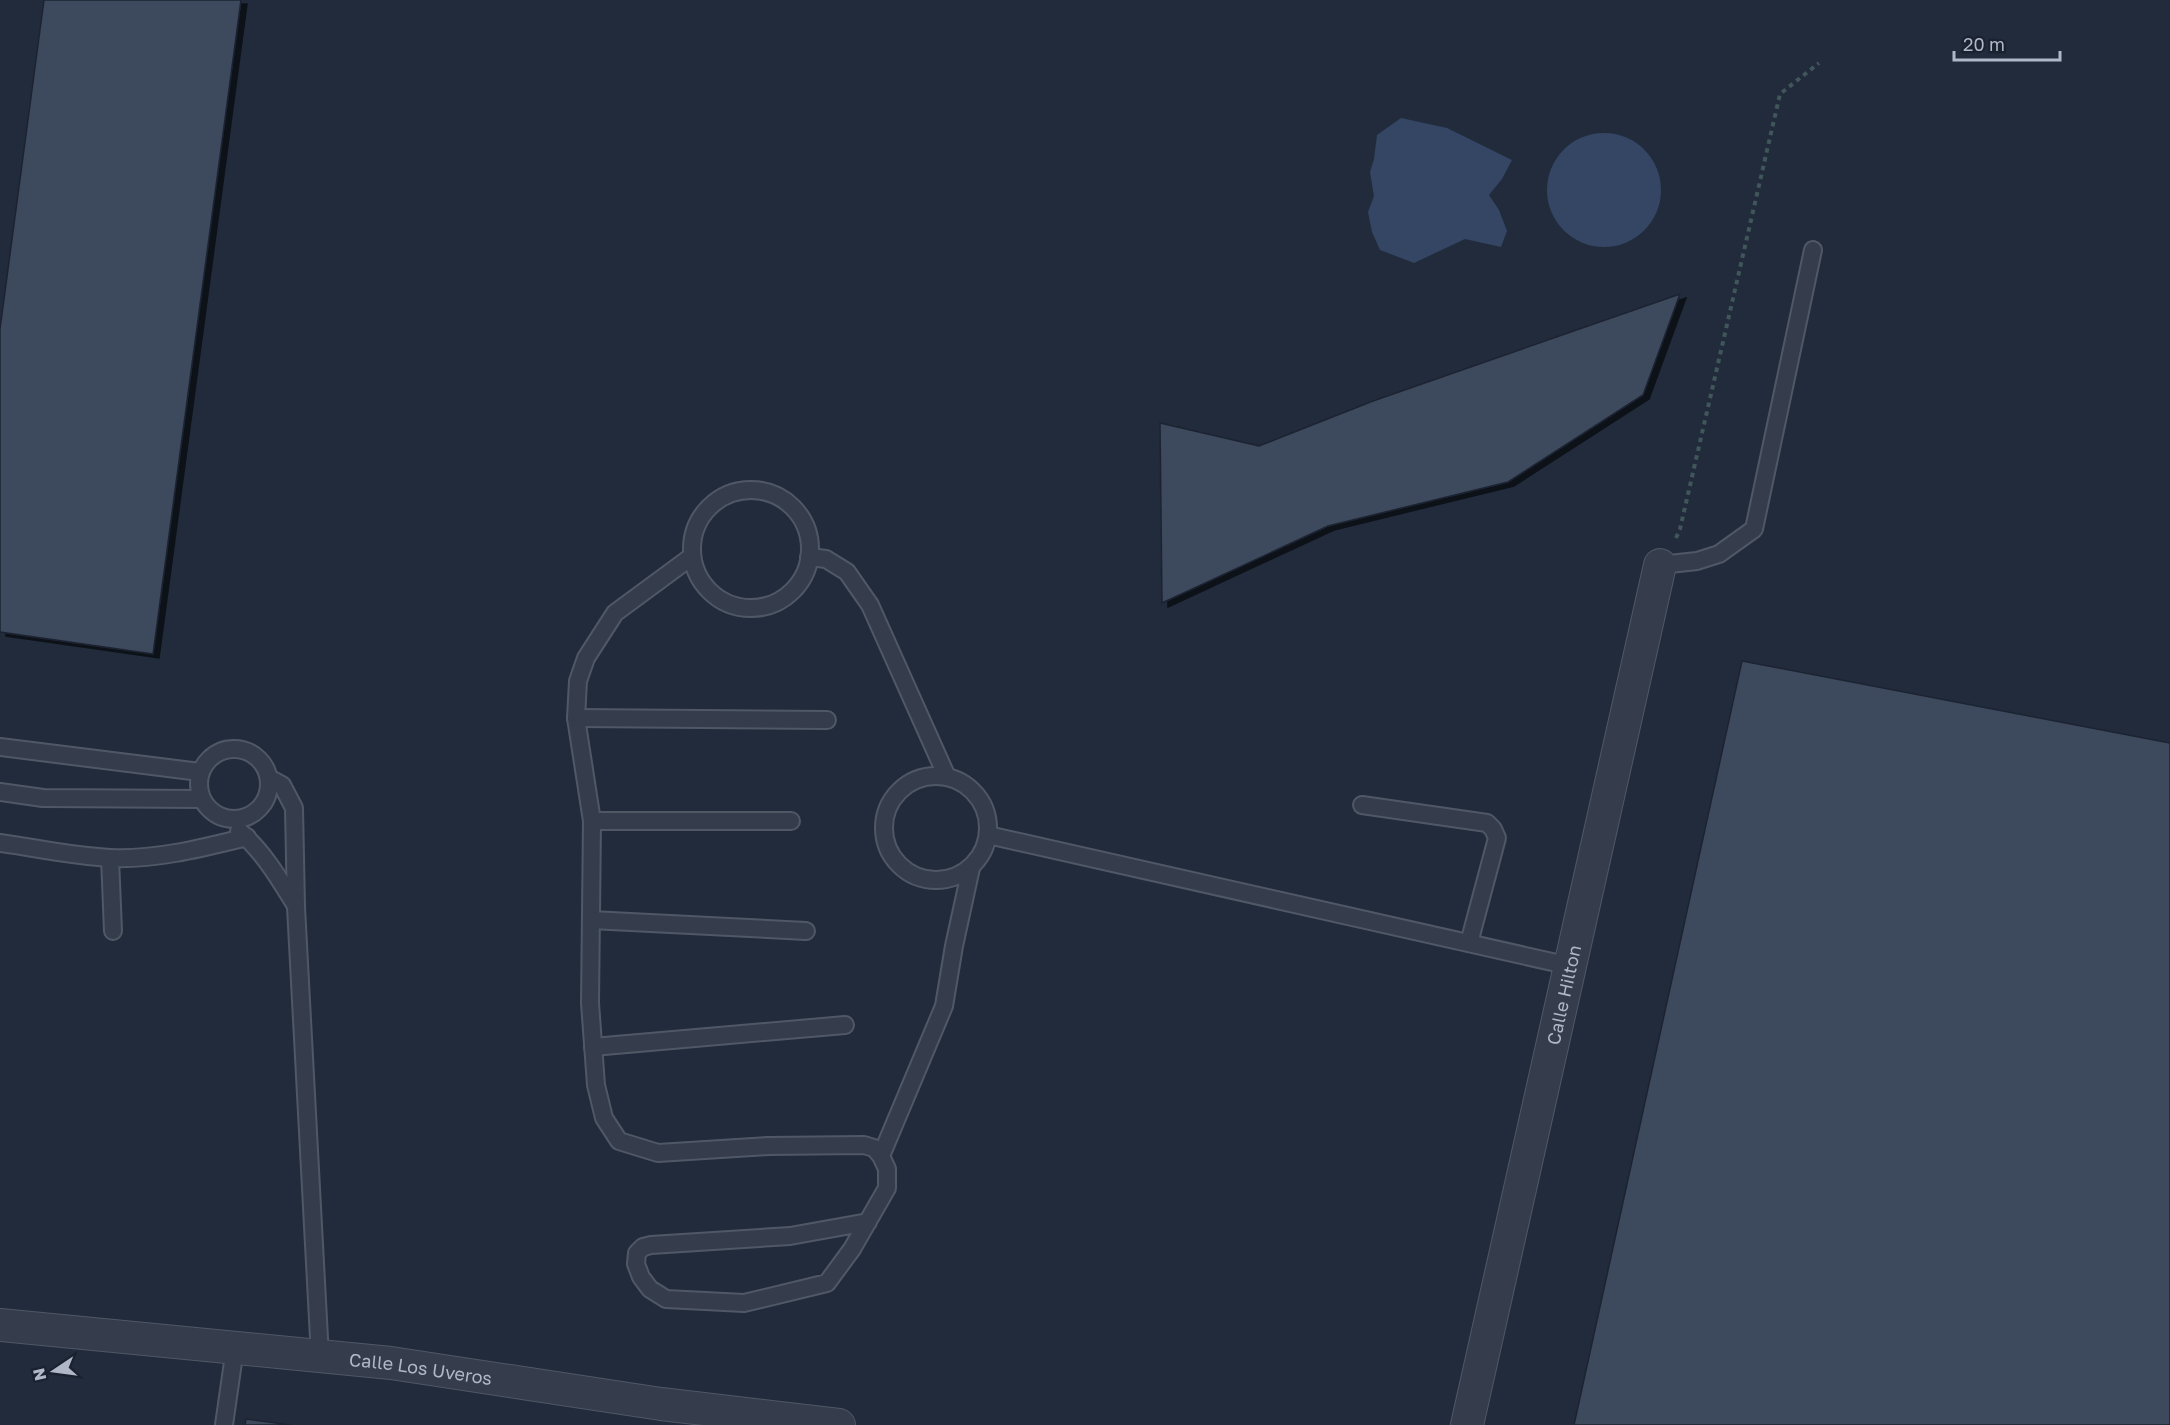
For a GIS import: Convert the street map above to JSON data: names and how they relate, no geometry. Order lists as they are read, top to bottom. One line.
{"streets":{"street":["Calle Hilton","Calle Los Uveros"]},"scale_bar":"20 m","north":"left"}
